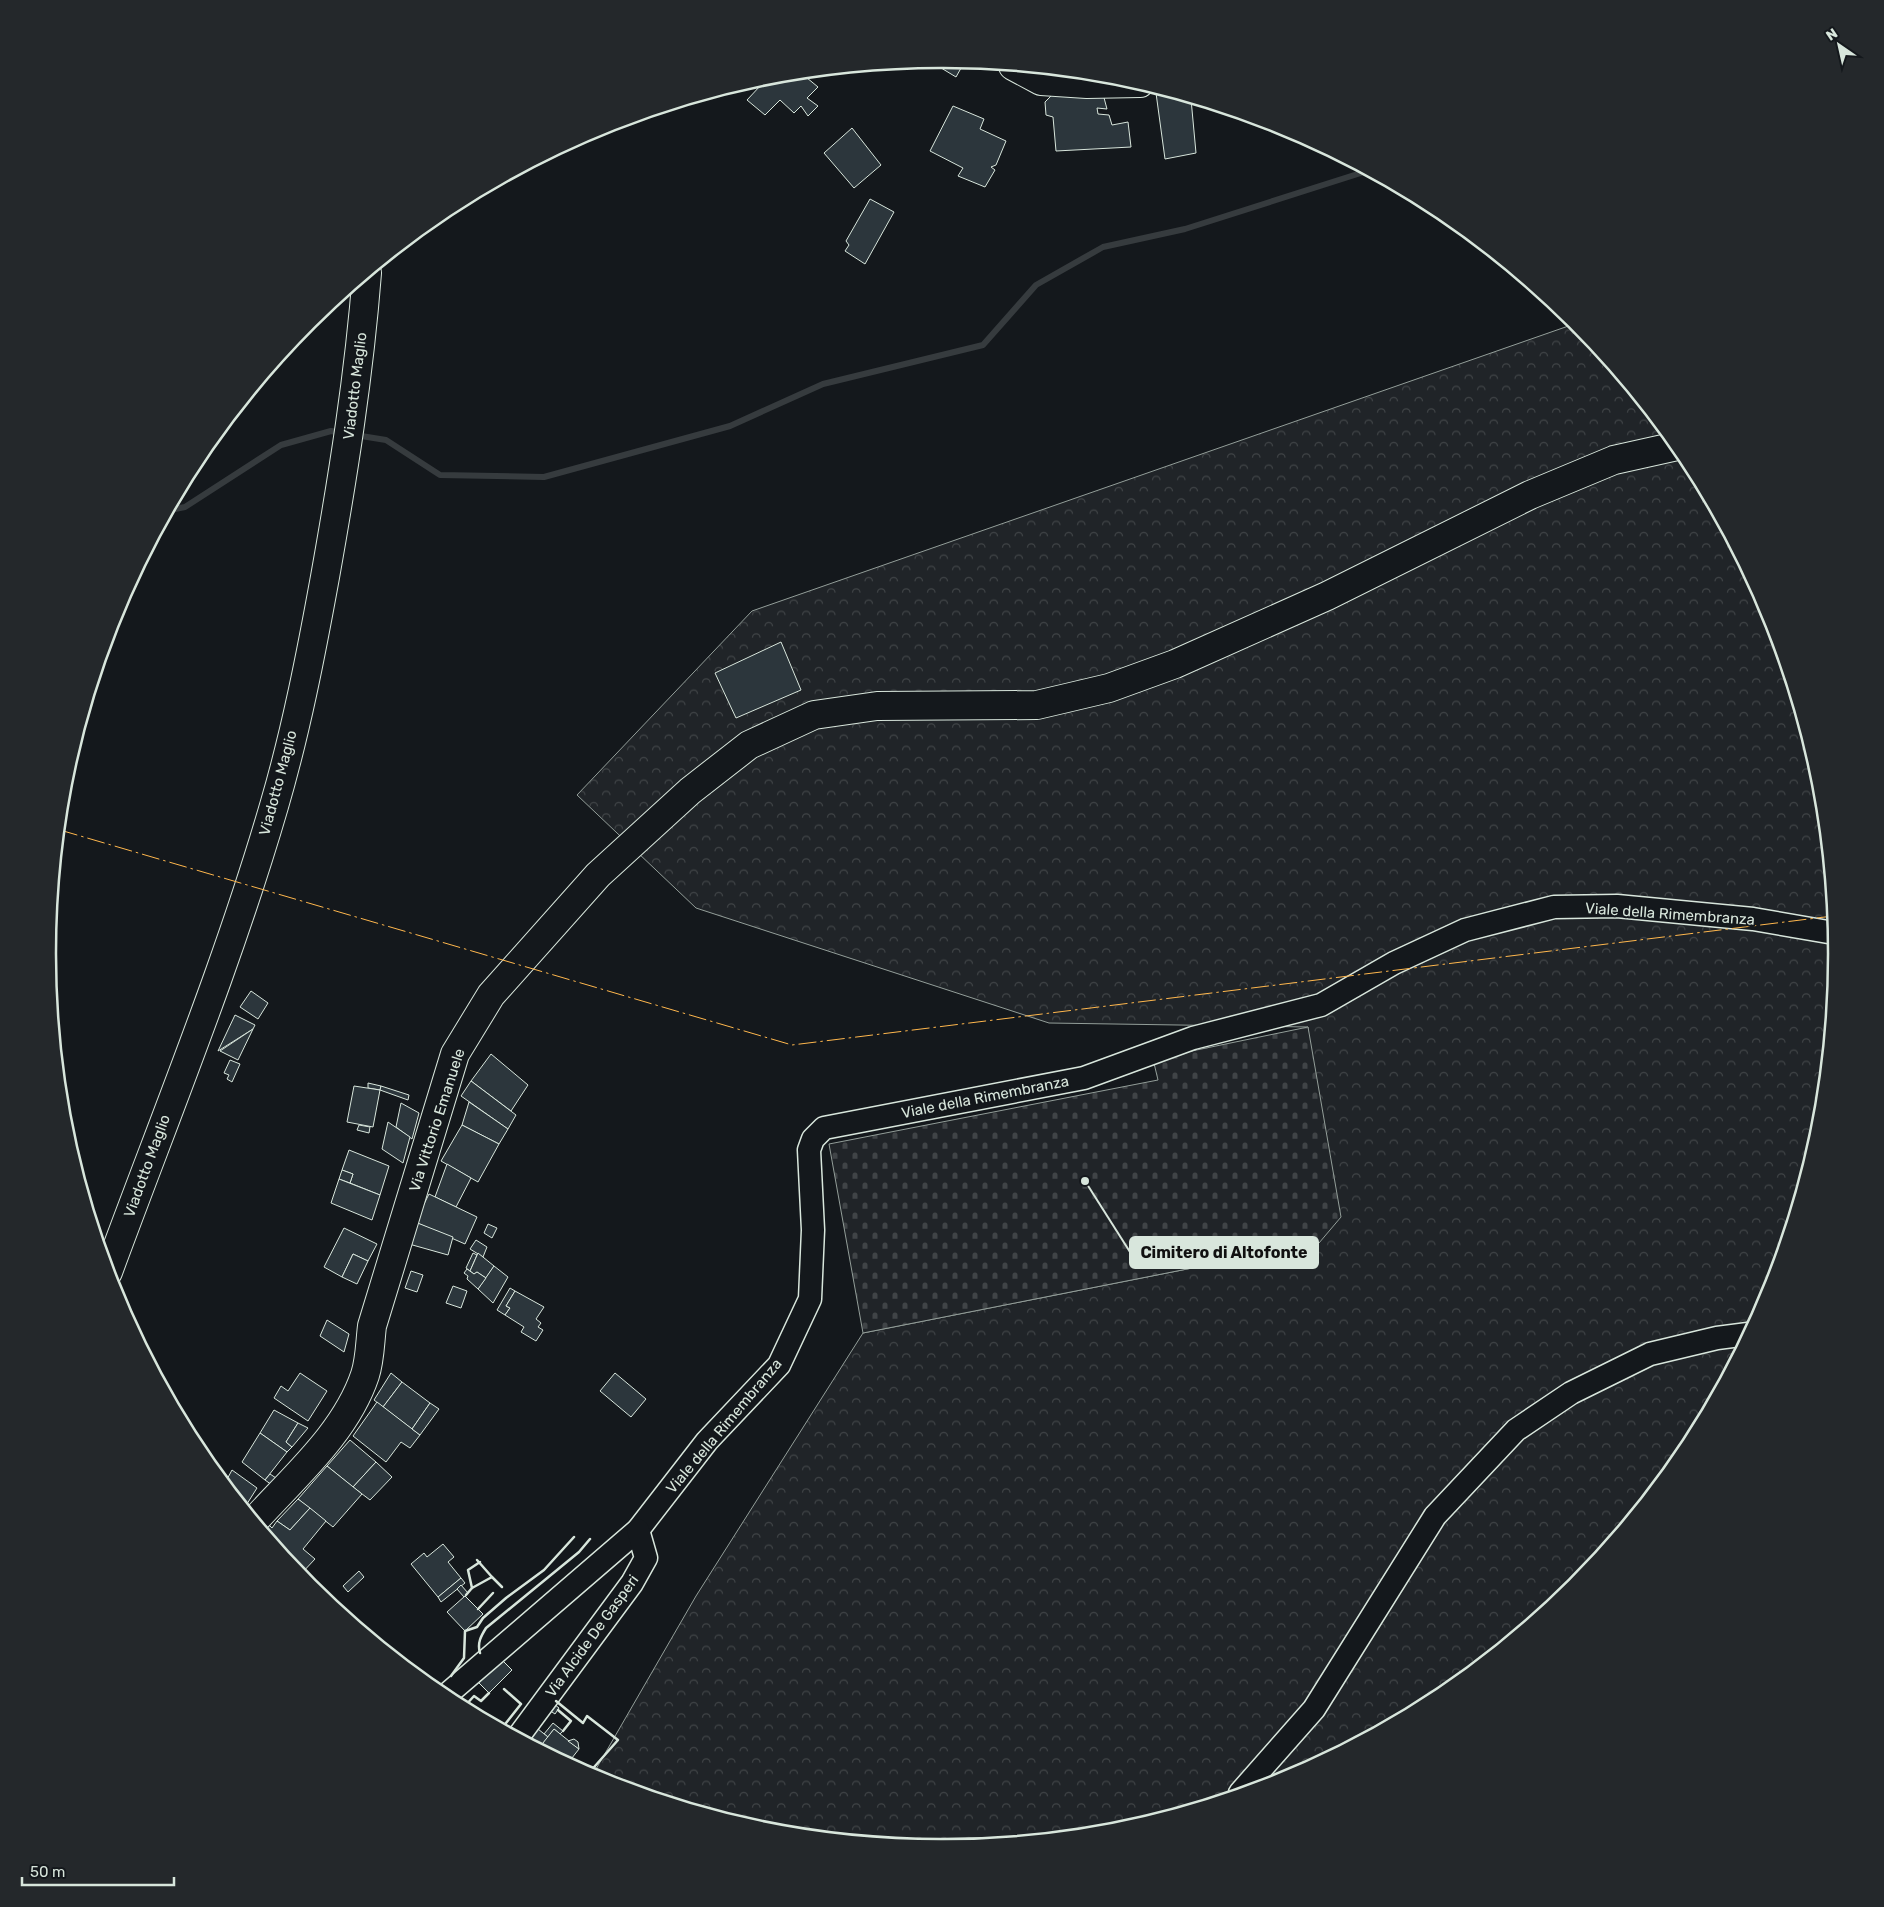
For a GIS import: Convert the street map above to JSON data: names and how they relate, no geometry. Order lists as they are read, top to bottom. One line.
{"streets":{"main road":["Viadotto Maglio","Via Vittorio Emanuele"],"street":["Viale della Rimembranza","Via Alcide De Gasperi"]},"crossings":[["Viale della Rimembranza","Via Alcide De Gasperi"]],"places":["Cimitero di Altofonte"],"scale_bar":"50 m","north":"top left"}
